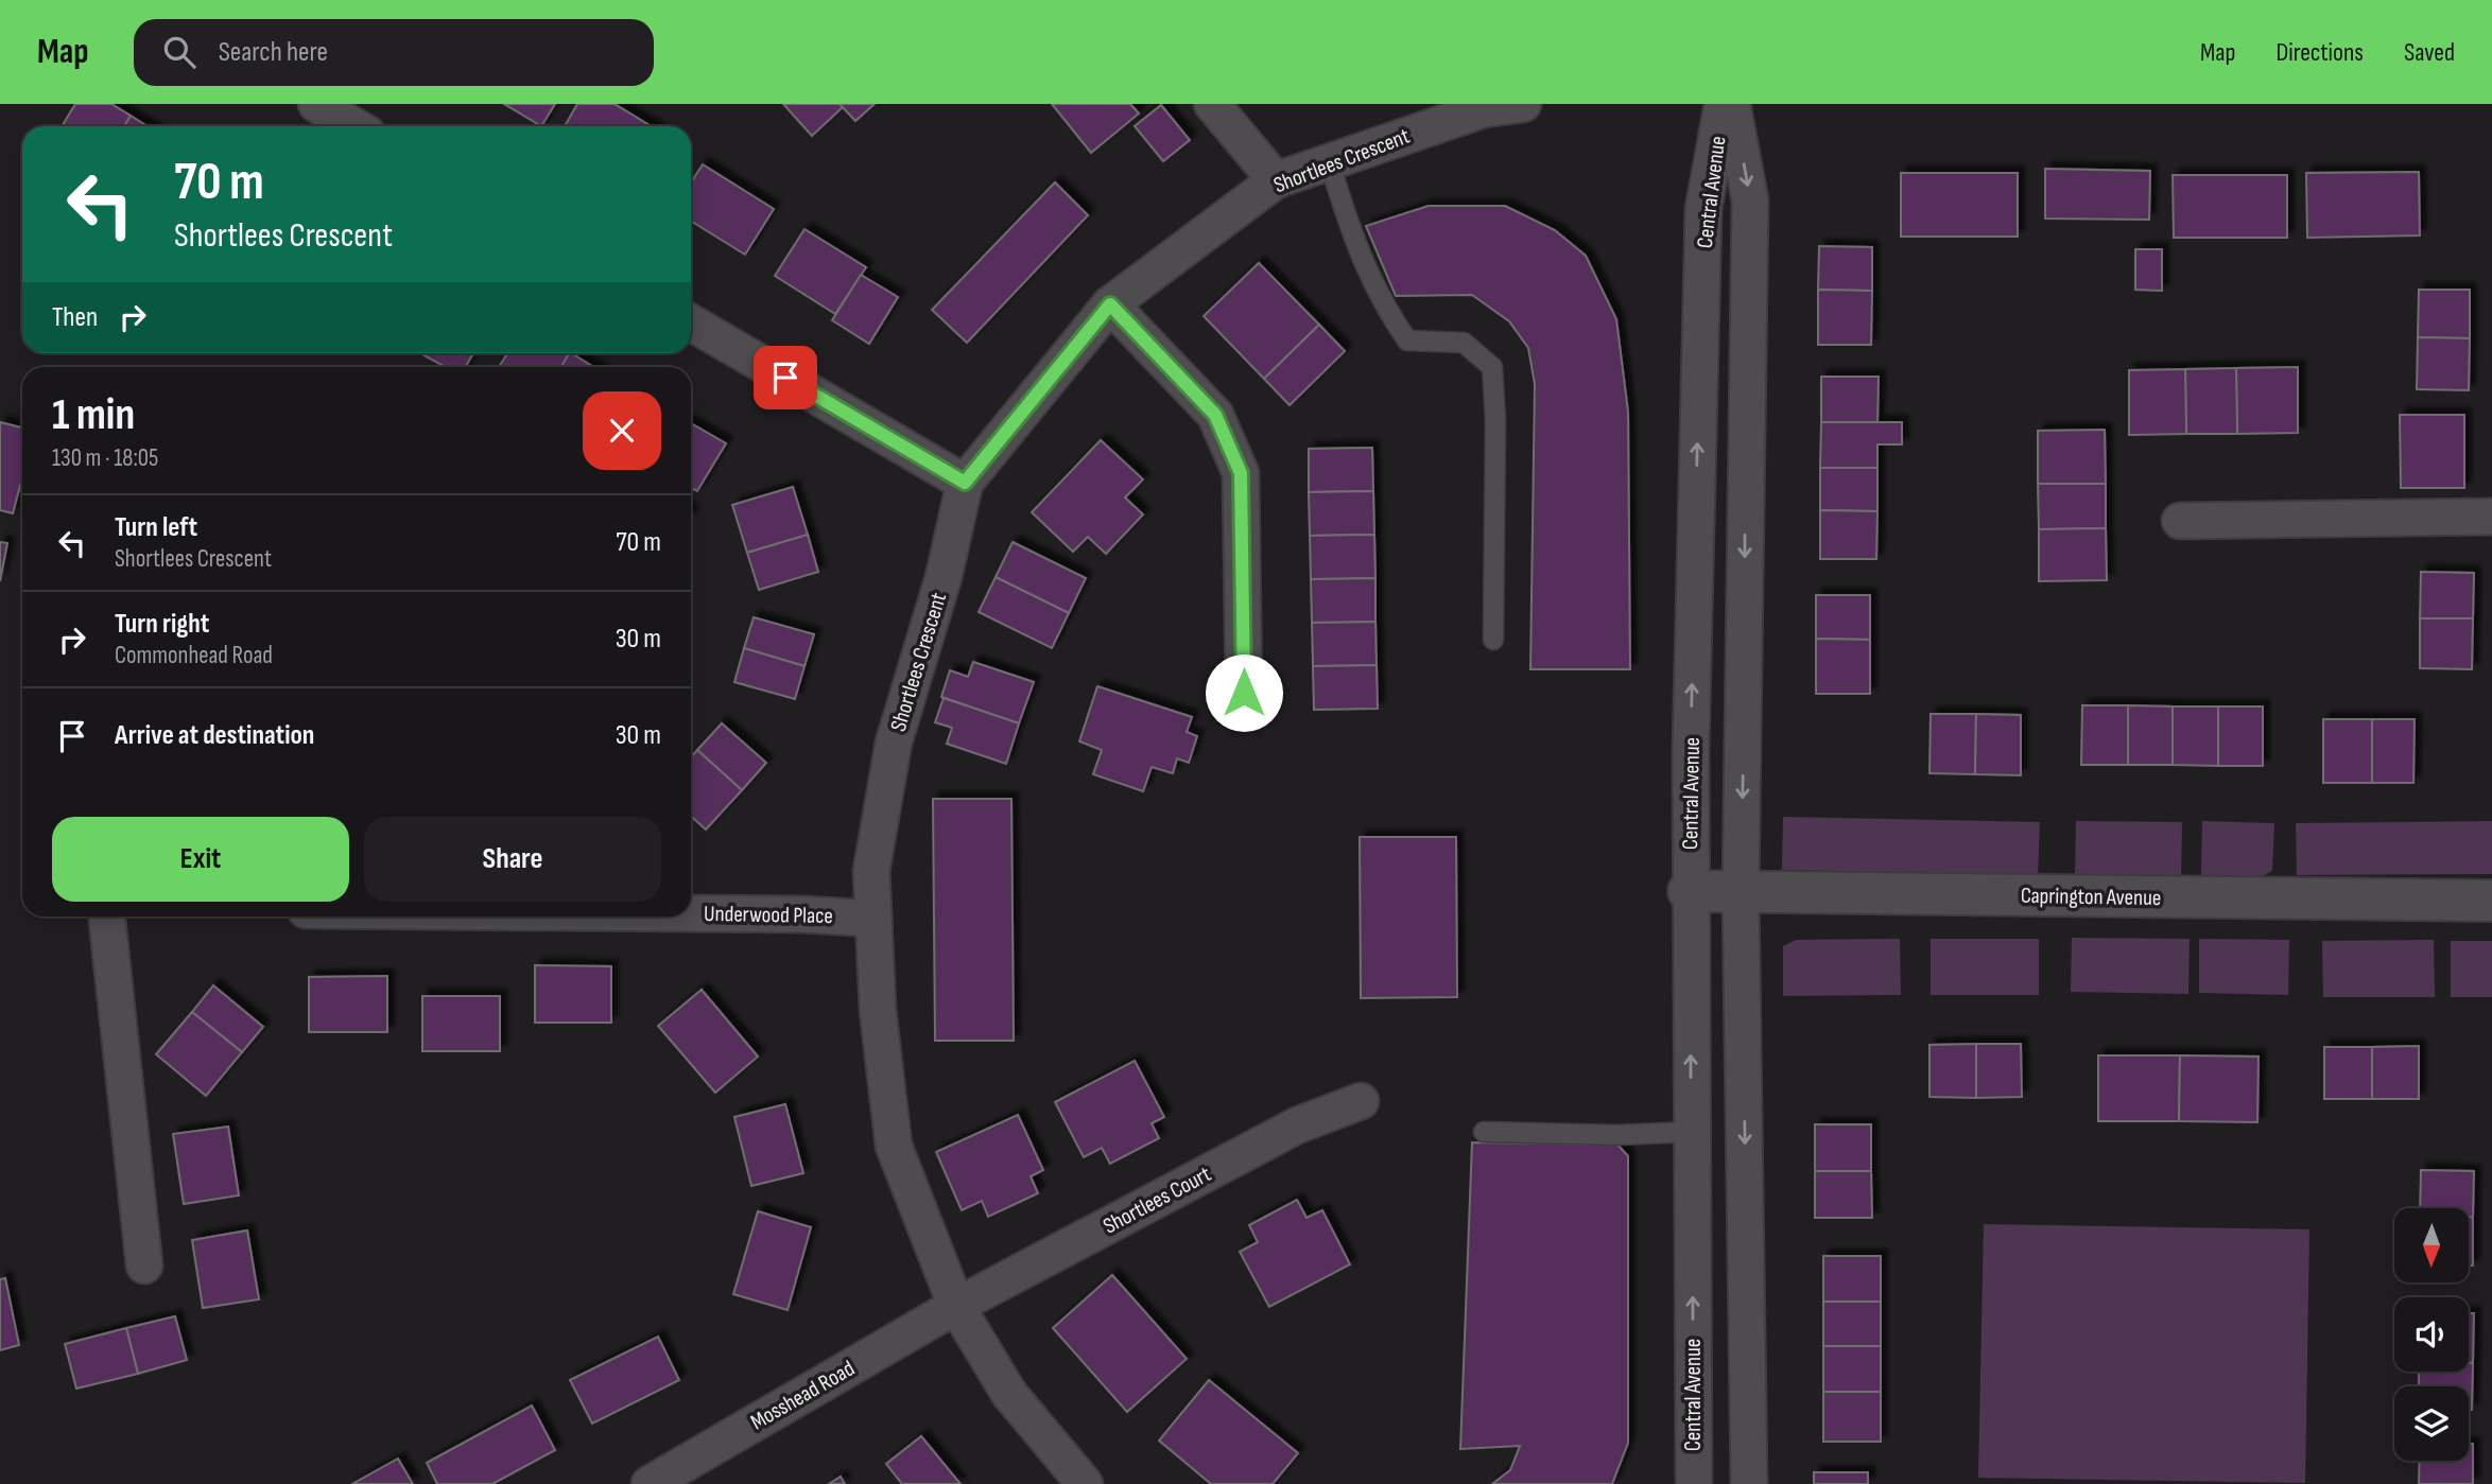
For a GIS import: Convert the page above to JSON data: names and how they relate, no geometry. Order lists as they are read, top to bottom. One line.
{"streets":{"street":["Shortlees Crescent","Central Avenue","Caprington Avenue","Underwood Place","Shortlees Court","Mosshead Road"]},"crossings":[["Shortlees Crescent","Underwood Place"],["Shortlees Crescent","Shortlees Court"],["Shortlees Crescent","Mosshead Road"],["Central Avenue","Caprington Avenue"],["Shortlees Court","Mosshead Road"]],"north":"bottom","page":{"header":"Map","search":"Search here","nav":["Map","Directions","Saved"],"turn":["70 m","Shortlees Crescent"],"then":"Then","heading":["1 min","130 m · 18:05"],"list":[{"name":"Turn left","note":"Shortlees Crescent","value":"70 m"},{"name":"Turn right","note":"Commonhead Road","value":"30 m"},{"name":"Arrive at destination","value":"30 m"}],"buttons":["Exit","Share"]}}
